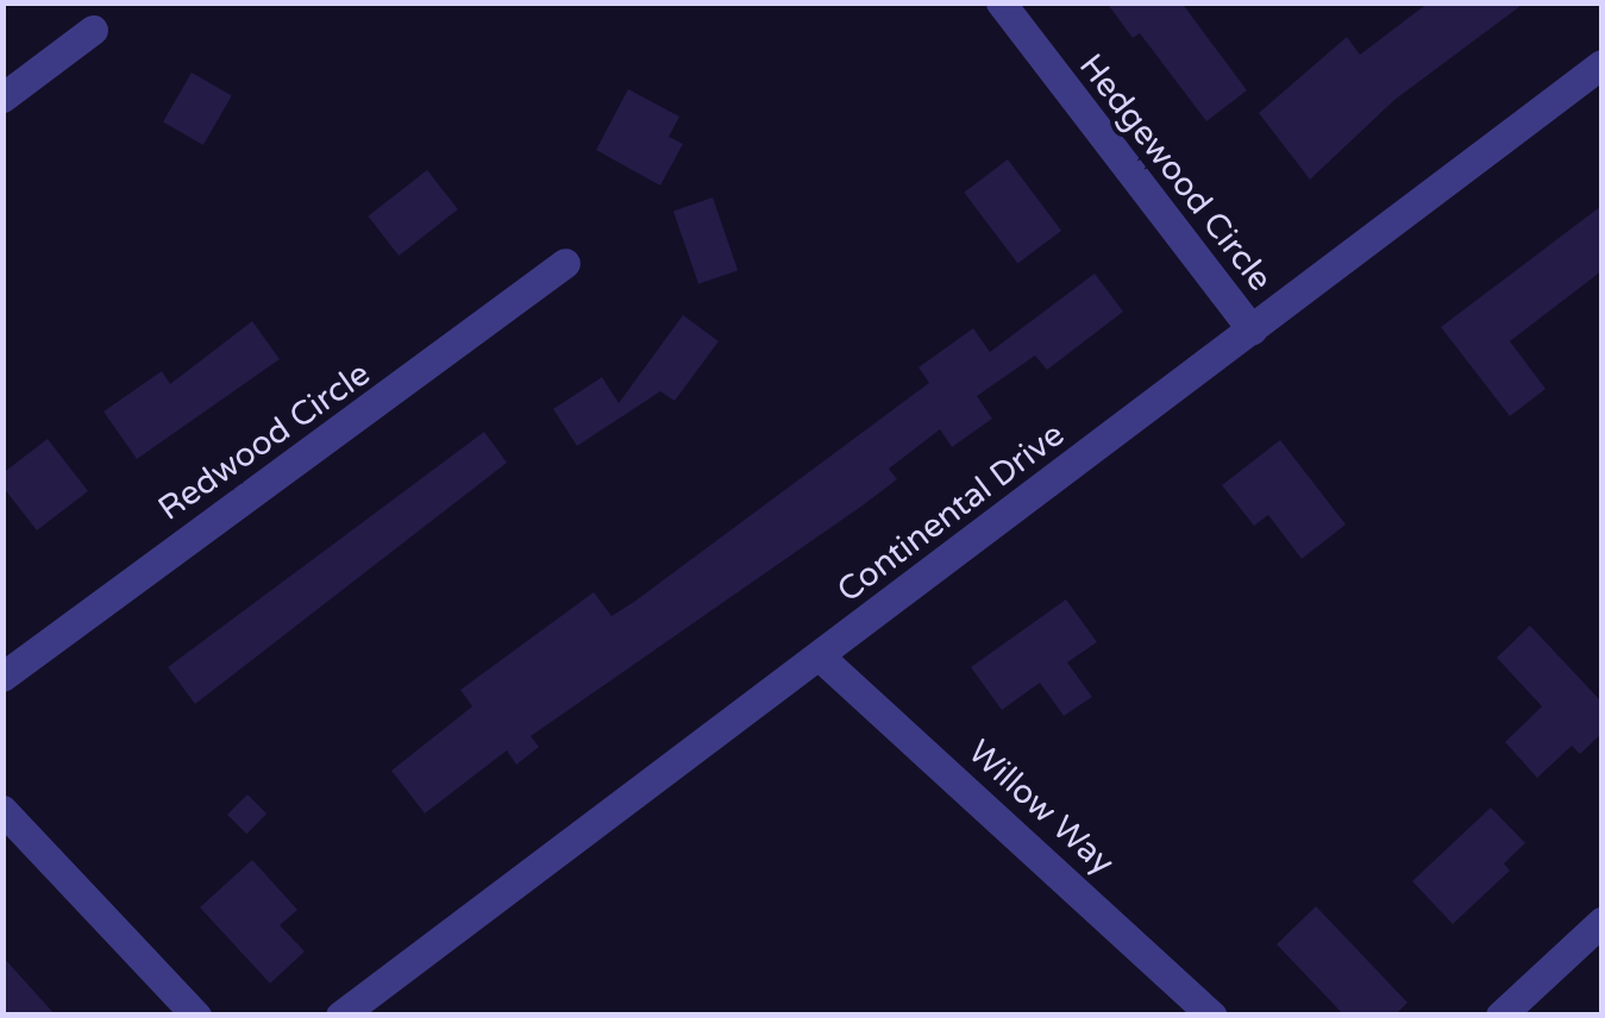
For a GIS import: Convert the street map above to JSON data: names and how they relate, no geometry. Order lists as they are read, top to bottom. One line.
{"streets":{"street":["Hedgewood Circle","Redwood Circle","Continental Drive","Willow Way"]},"crossings":[["Hedgewood Circle","Continental Drive"],["Continental Drive","Willow Way"]]}
